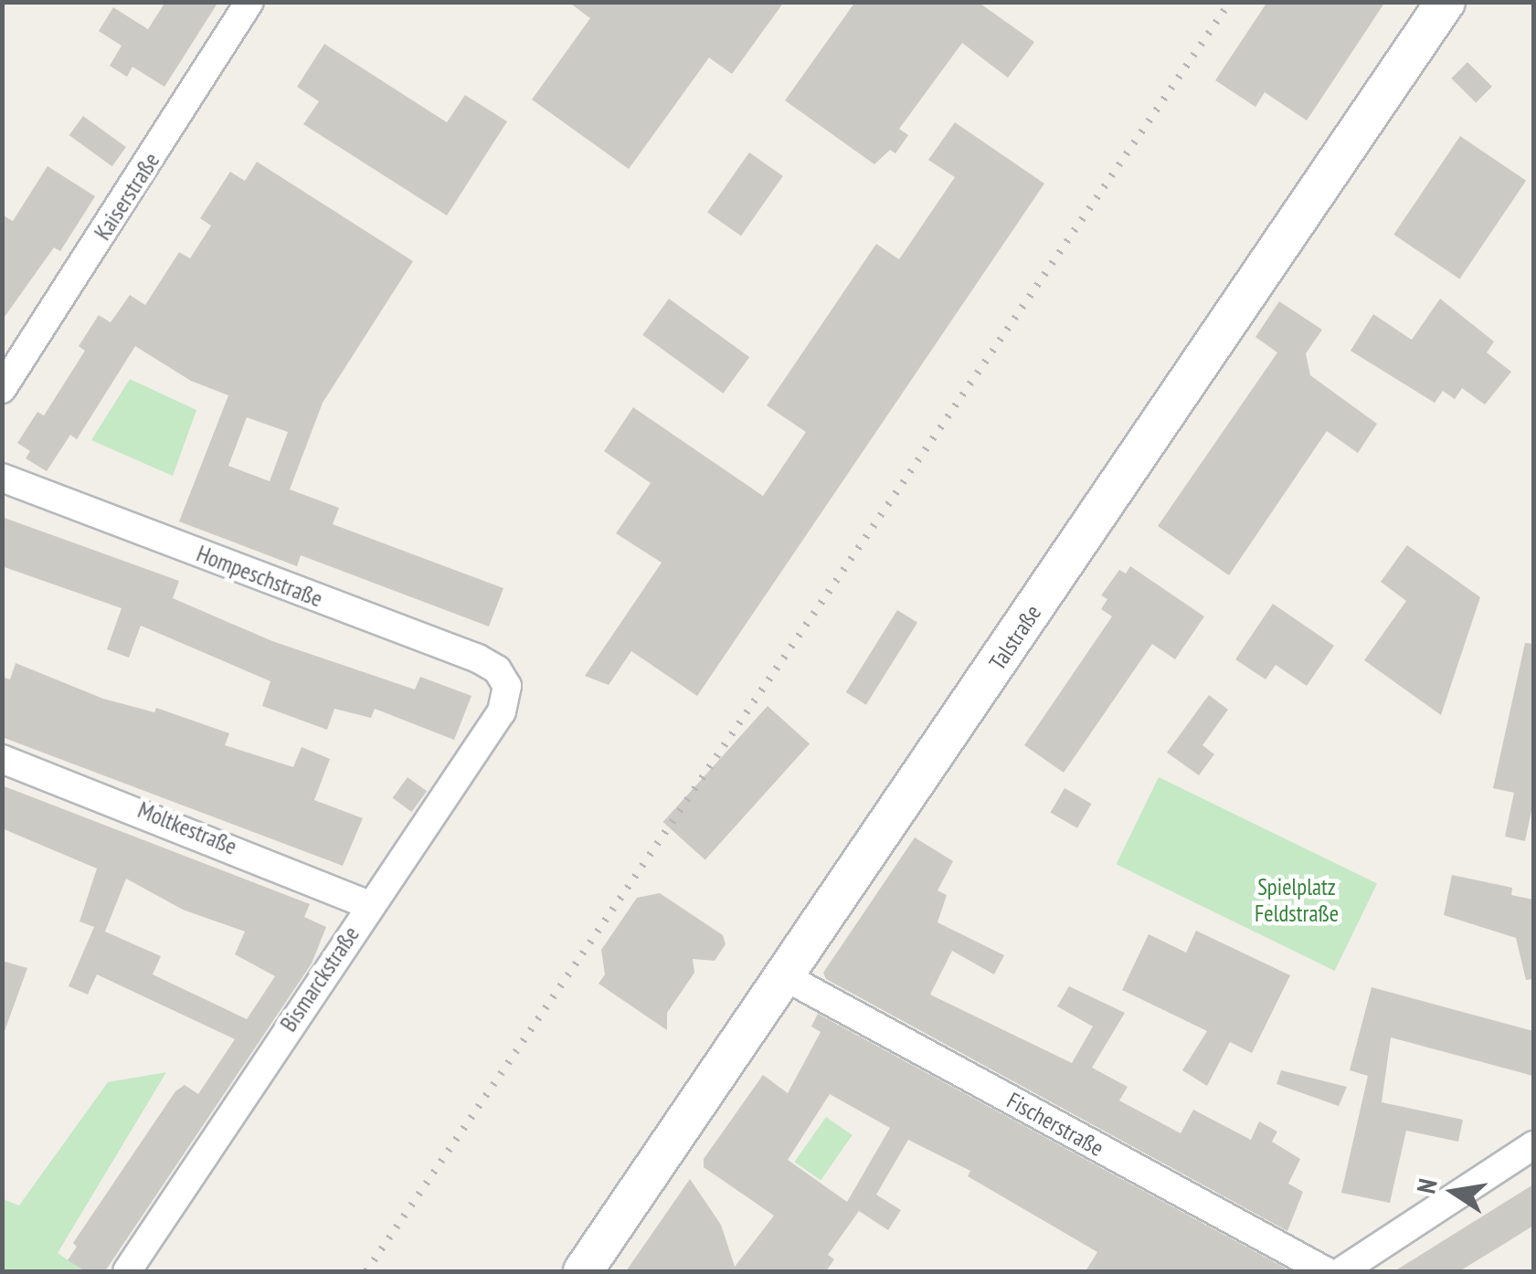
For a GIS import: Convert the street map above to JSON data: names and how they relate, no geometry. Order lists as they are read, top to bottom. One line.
{"streets":{"main road":["Talstraße"],"street":["Kaiserstraße","Hompeschstraße","Moltkestraße","Bismarckstraße","Fischerstraße"]},"crossings":[["Hompeschstraße","Bismarckstraße"],["Talstraße","Fischerstraße"],["Moltkestraße","Bismarckstraße"]],"parks":["Spielplatz Feldstraße"],"north":"left"}
